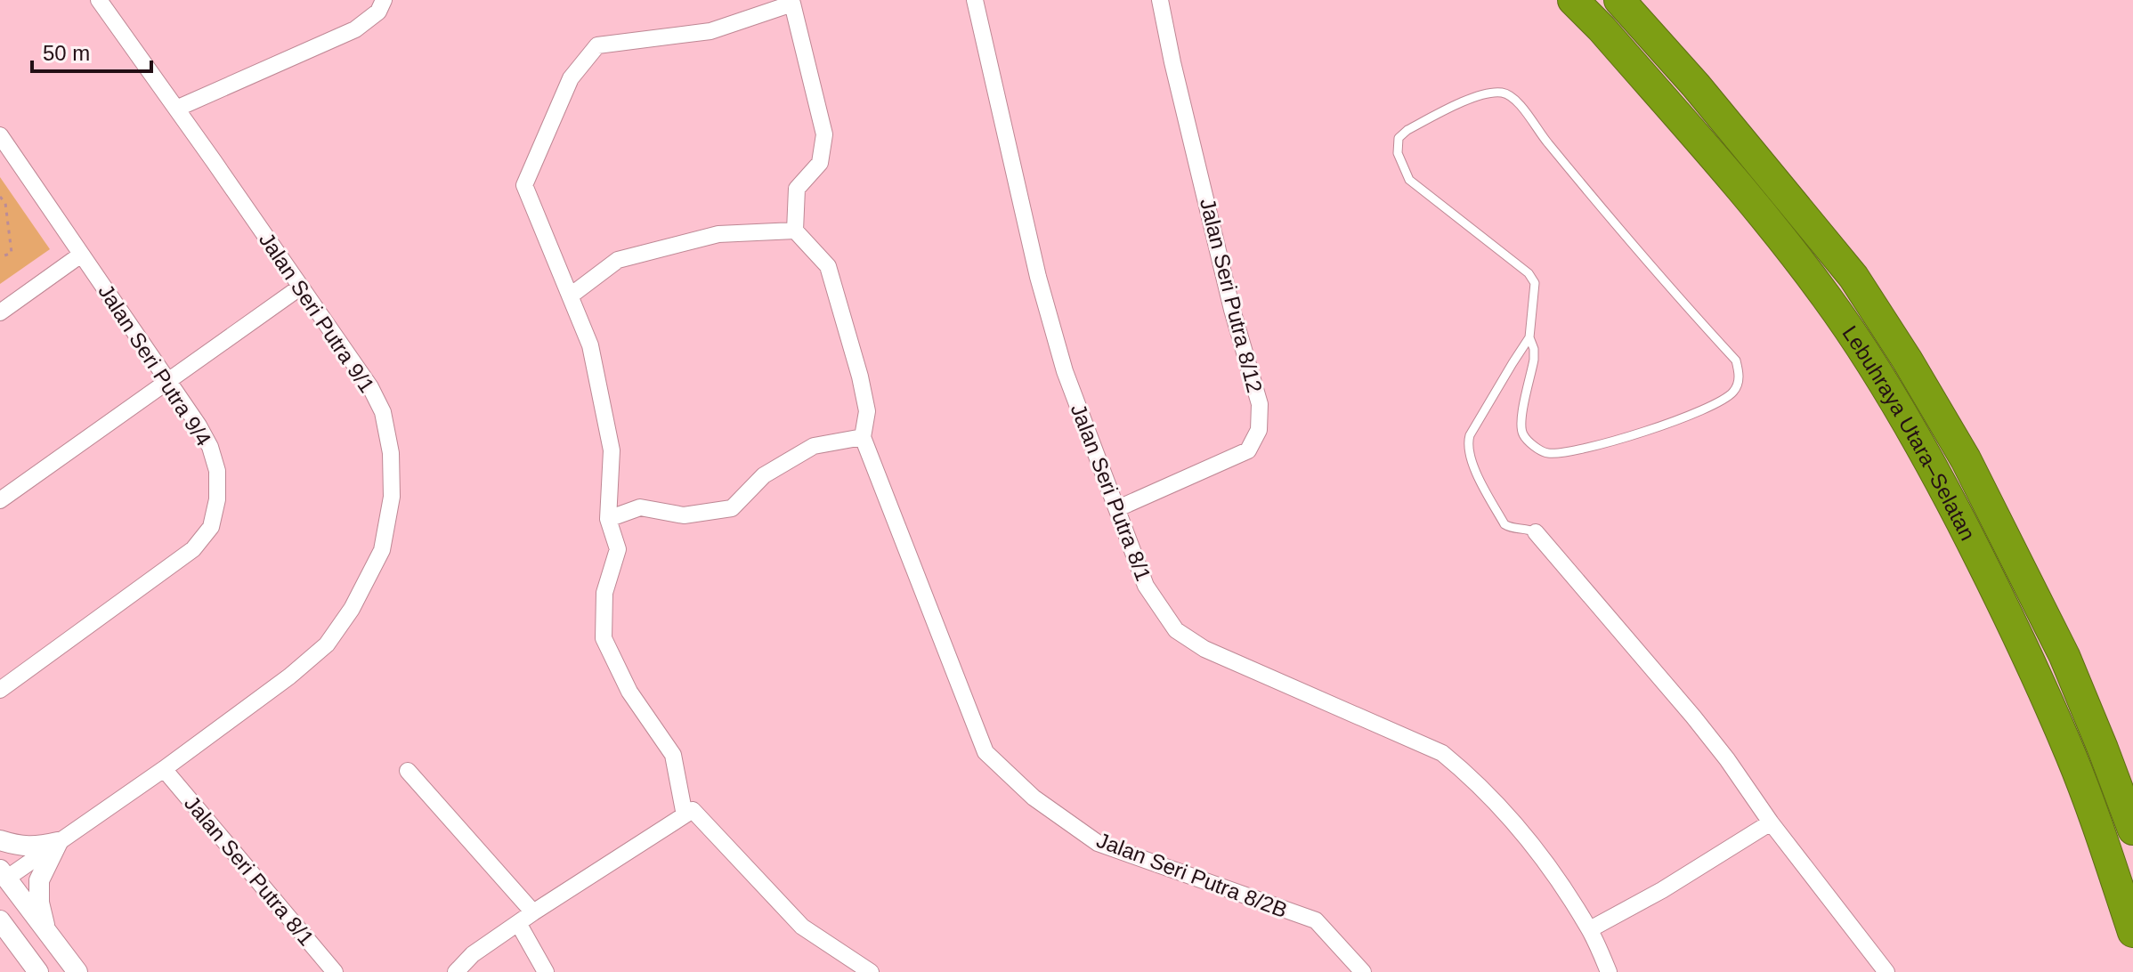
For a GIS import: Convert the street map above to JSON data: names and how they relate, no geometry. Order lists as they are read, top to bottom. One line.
{"streets":{"highway":["Lebuhraya Utara–Selatan"],"street":["Jalan Seri Putra 8/12","Jalan Seri Putra 9/1","Jalan Seri Putra 9/4","Jalan Seri Putra 8/1","Jalan Seri Putra 8/2B"]},"crossings":[["Jalan Seri Putra 8/12","Jalan Seri Putra 8/1"],["Jalan Seri Putra 9/1","Jalan Seri Putra 8/1"]],"scale_bar":"50 m"}
